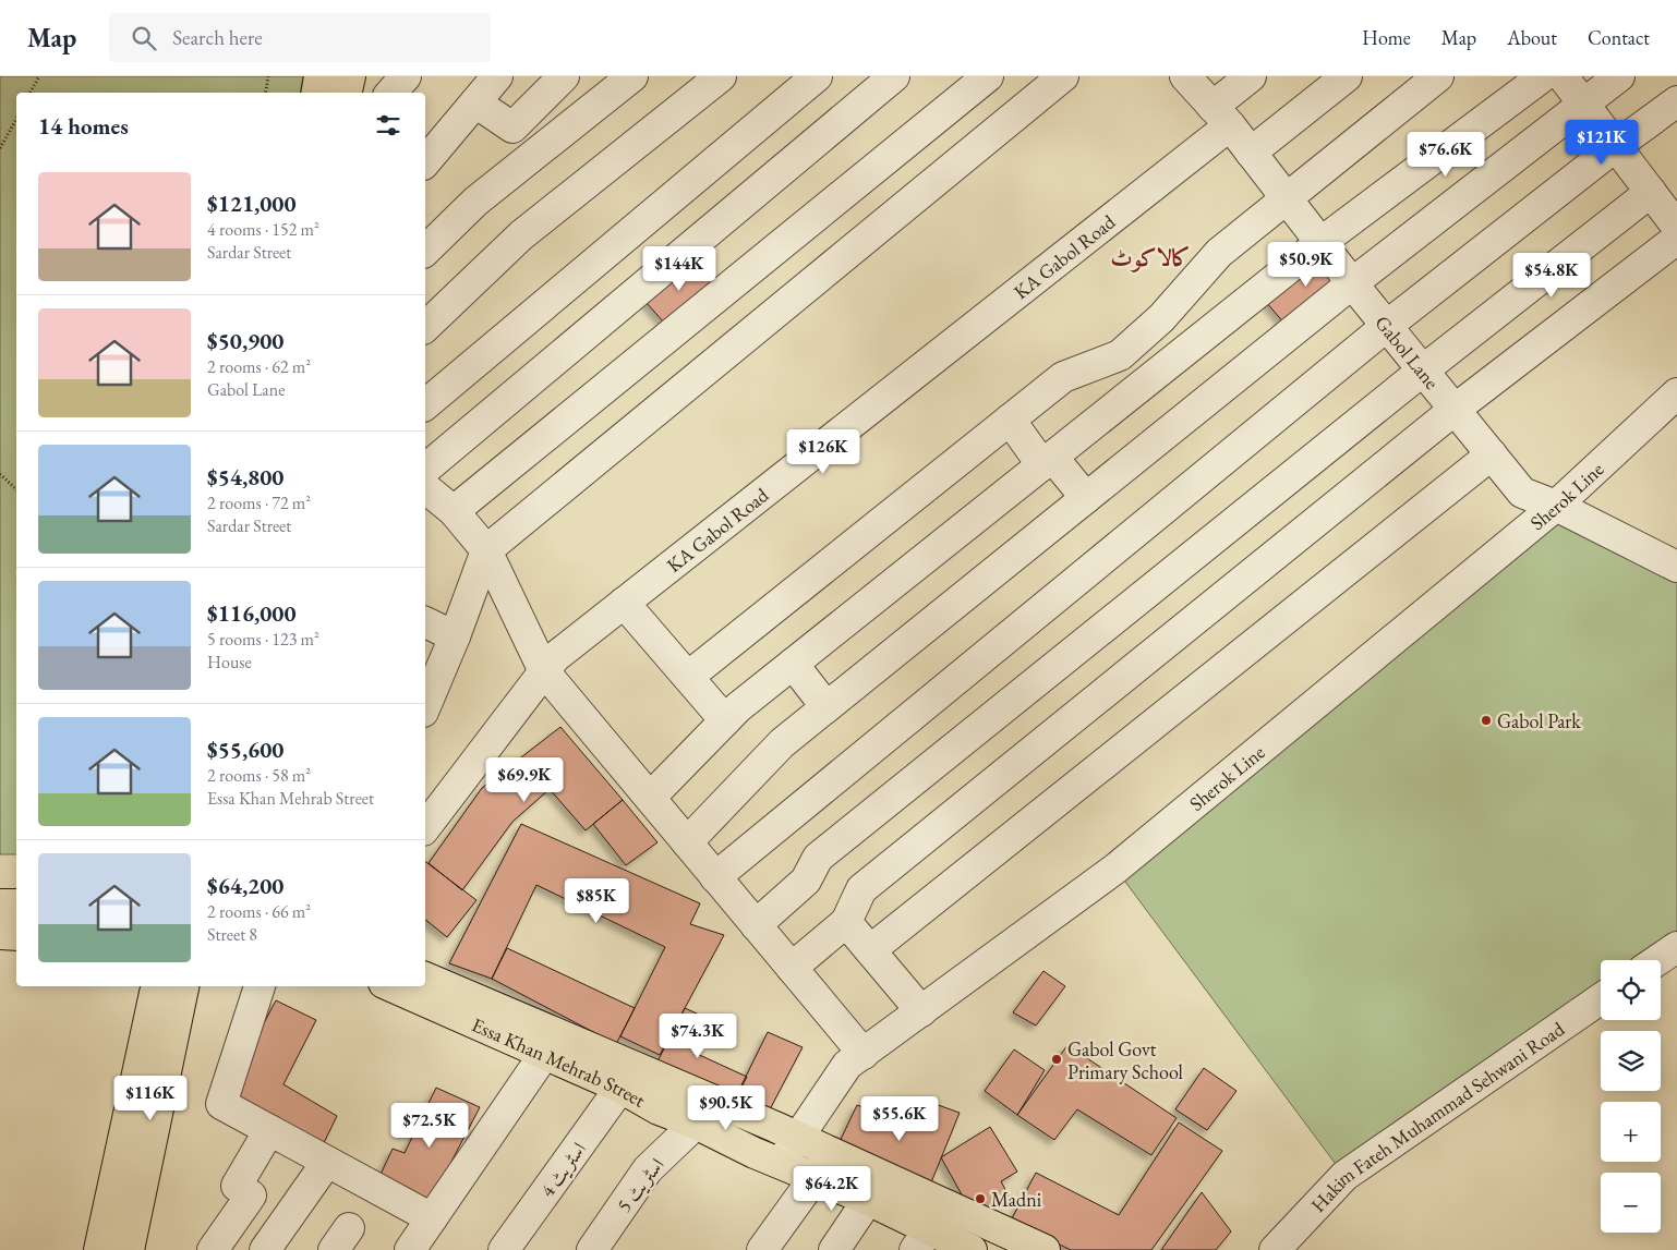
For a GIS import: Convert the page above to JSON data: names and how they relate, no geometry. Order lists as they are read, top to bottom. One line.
{"streets":{"main road":["Essa Khan Mehrab Street"],"street":["KA Gabol Road","Gabol Lane","Sherok Line","Hakim Fateh Muhammad Sehwani Road","اسٹریٹ 4","اسٹریٹ 5"]},"crossings":[["KA Gabol Road","Gabol Lane"],["Gabol Lane","Sherok Line"],["Sherok Line","Essa Khan Mehrab Street"],["Essa Khan Mehrab Street","اسٹریٹ 4"],["Essa Khan Mehrab Street","اسٹریٹ 5"]],"districts":["کالاکوٹ"],"places":["Gabol Park","Gabol Govt Primary School","Madni"],"page":{"header":"Map","search":"Search here","nav":["Home","Map","About","Contact"],"heading":"14 homes","price":["$121K","$76.6K","$50.9K","$144K","$54.8K","$126K","$69.9K","$85K","$74.3K","$116K","$90.5K","$55.6K","$72.5K","$64.2K"],"list":[{"name":"$121,000","note":"4 rooms · 152 m² · Sardar Street"},{"name":"$50,900","note":"2 rooms · 62 m² · Gabol Lane"},{"name":"$54,800","note":"2 rooms · 72 m² · Sardar Street"},{"name":"$116,000","note":"5 rooms · 123 m² · House"},{"name":"$55,600","note":"2 rooms · 58 m² · Essa Khan Mehrab Street"},{"name":"$64,200","note":"2 rooms · 66 m² · Street 8"}],"map_buttons":["+","−"]}}
